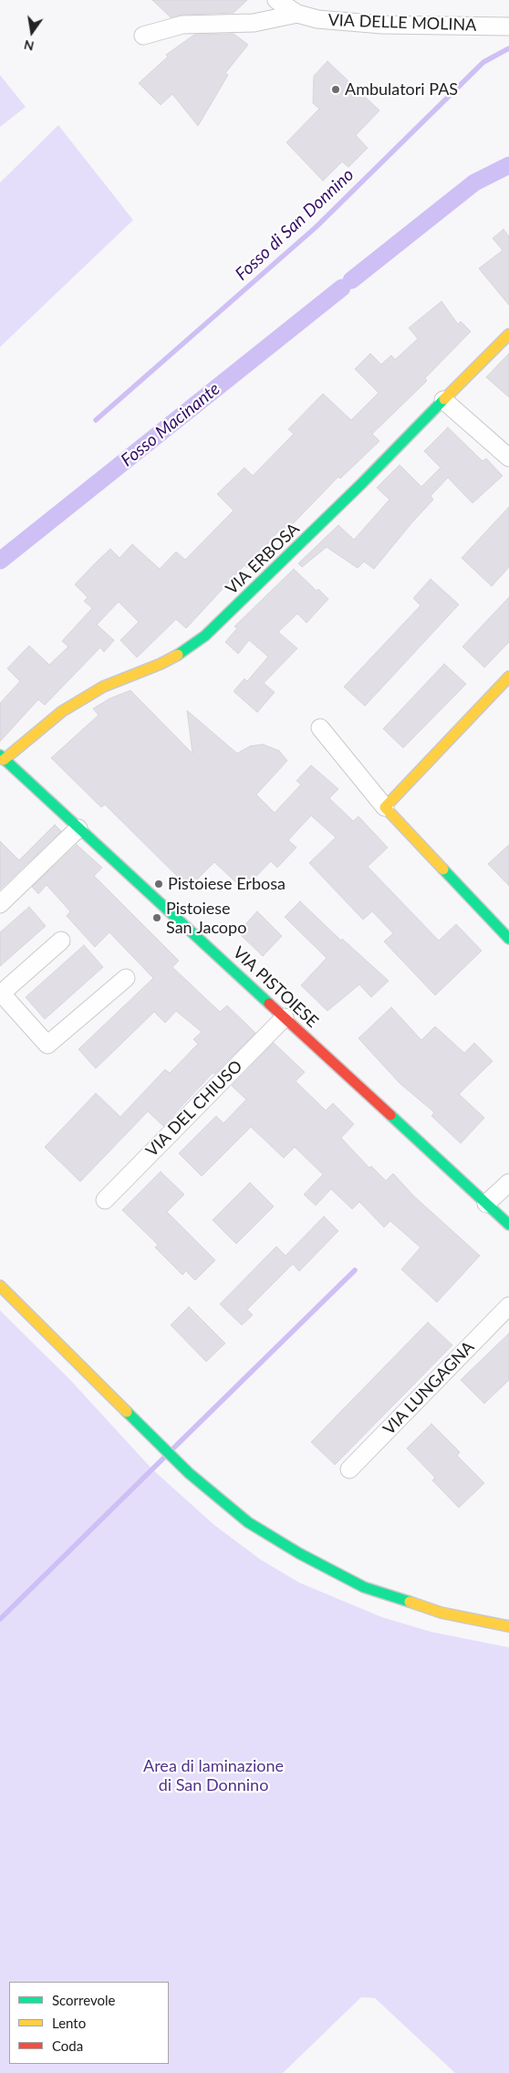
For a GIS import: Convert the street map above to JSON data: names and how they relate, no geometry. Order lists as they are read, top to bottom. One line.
{"streets":{"street":["VIA DELLE MOLINA","VIA ERBOSA","VIA PISTOIESE","VIA DEL CHIUSO","VIA LUNGAGNA"]},"crossings":[["VIA ERBOSA","VIA PISTOIESE"],["VIA PISTOIESE","VIA DEL CHIUSO"]],"water":["Fosso di San Donnino","Fosso Macinante"],"parks":["Area di laminazione di San Donnino"],"places":["Ambulatori PAS","Pistoiese Erbosa","Pistoiese San Jacopo"],"legend":["Scorrevole","Lento","Coda"],"north":"bottom"}
